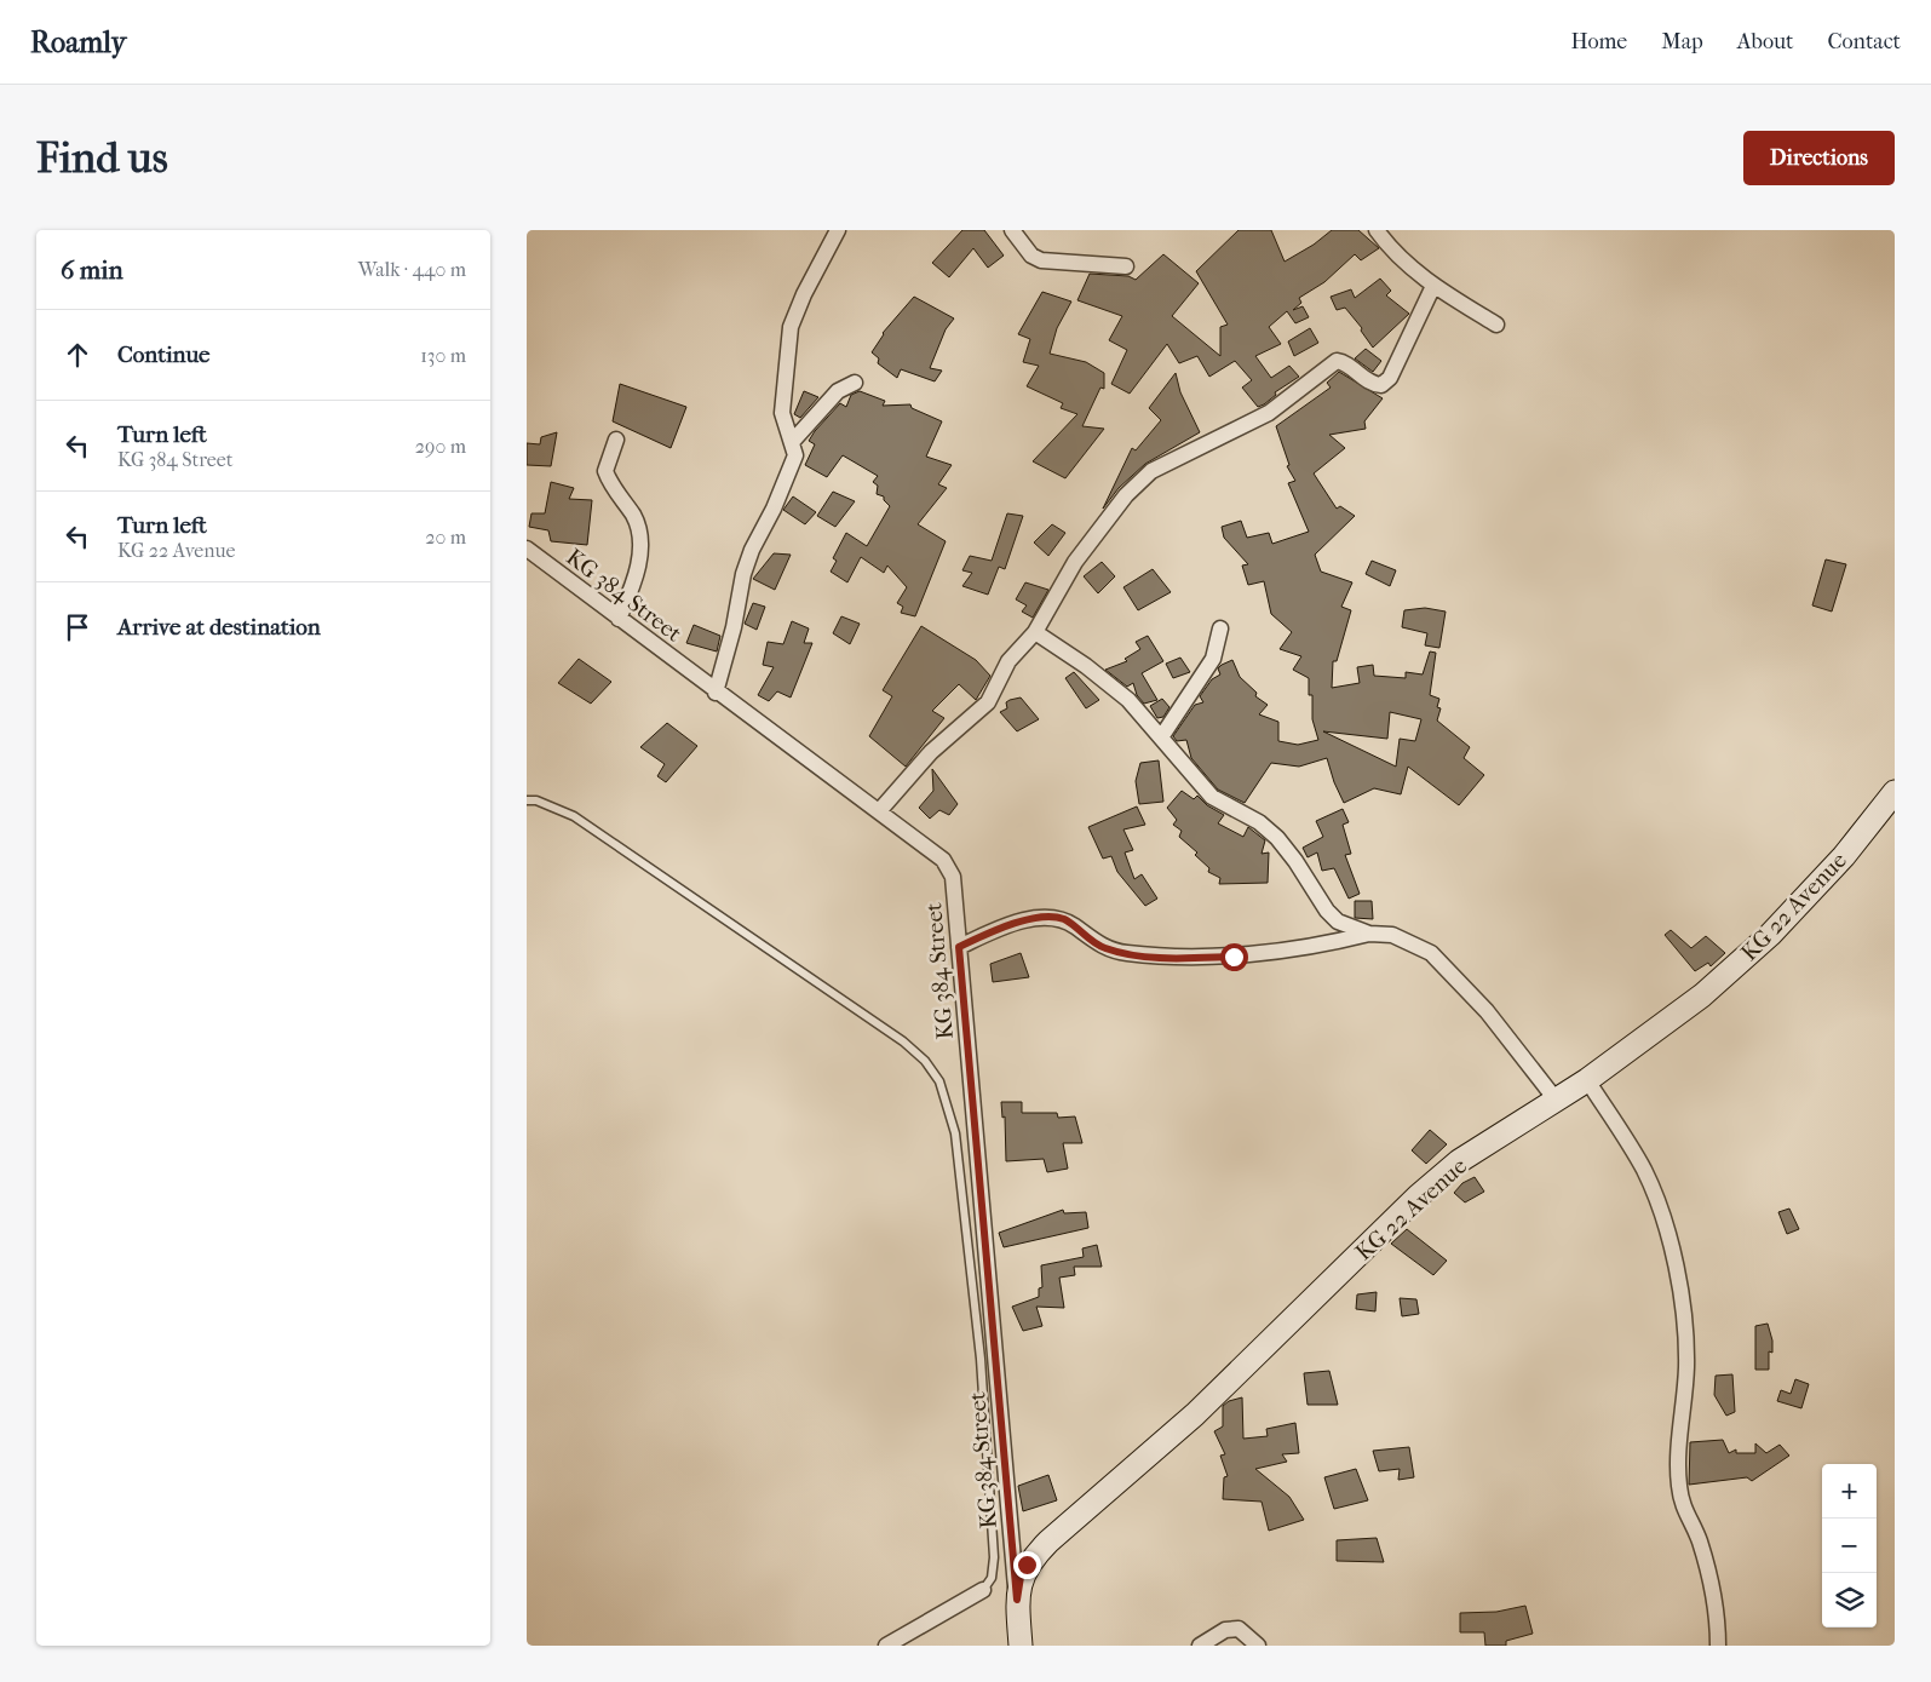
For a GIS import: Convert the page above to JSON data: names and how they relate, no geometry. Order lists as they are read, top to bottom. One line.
{"streets":{"street":["KG 384 Street","KG 22 Avenue"]},"crossings":[["KG 384 Street","KG 22 Avenue"]],"page":{"header":"Roamly","nav":["Home","Map","About","Contact"],"buttons":"Directions","title":"Find us","heading":["6 min","Walk · 440 m"],"list":[["Continue","130 m"],["Turn left","KG 384 Street","290 m"],["Turn left","KG 22 Avenue","20 m"],"Arrive at destination"],"map_buttons":["+","−"]}}
